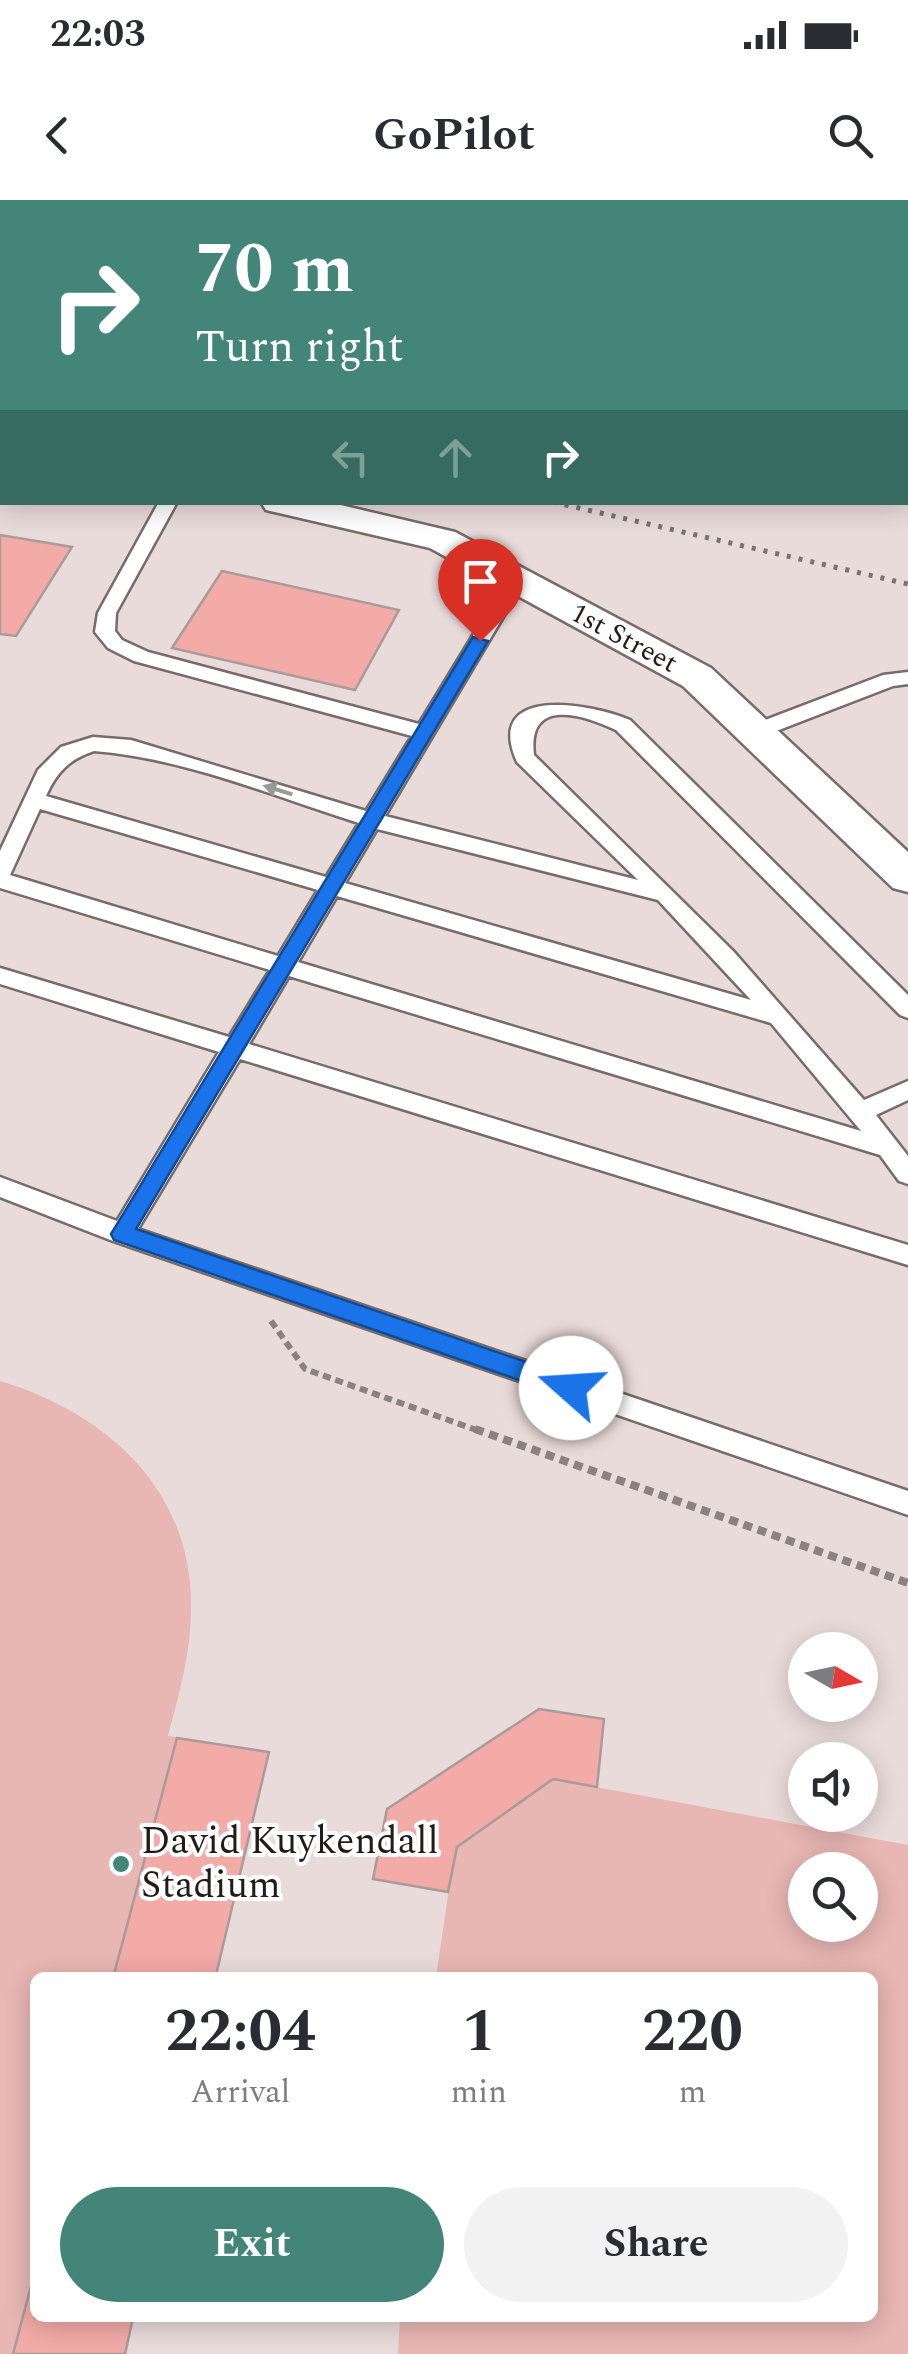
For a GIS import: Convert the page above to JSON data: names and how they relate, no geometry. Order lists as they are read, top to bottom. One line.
{"streets":{"street":["1st Street"]},"places":["David Kuykendall Stadium"],"north":"right","page":{"status":"22:03","header":"GoPilot","turn":["70 m","Turn right"],"eta":["22:04","Arrival","1","min","220","m"],"buttons":["Exit","Share"]}}
